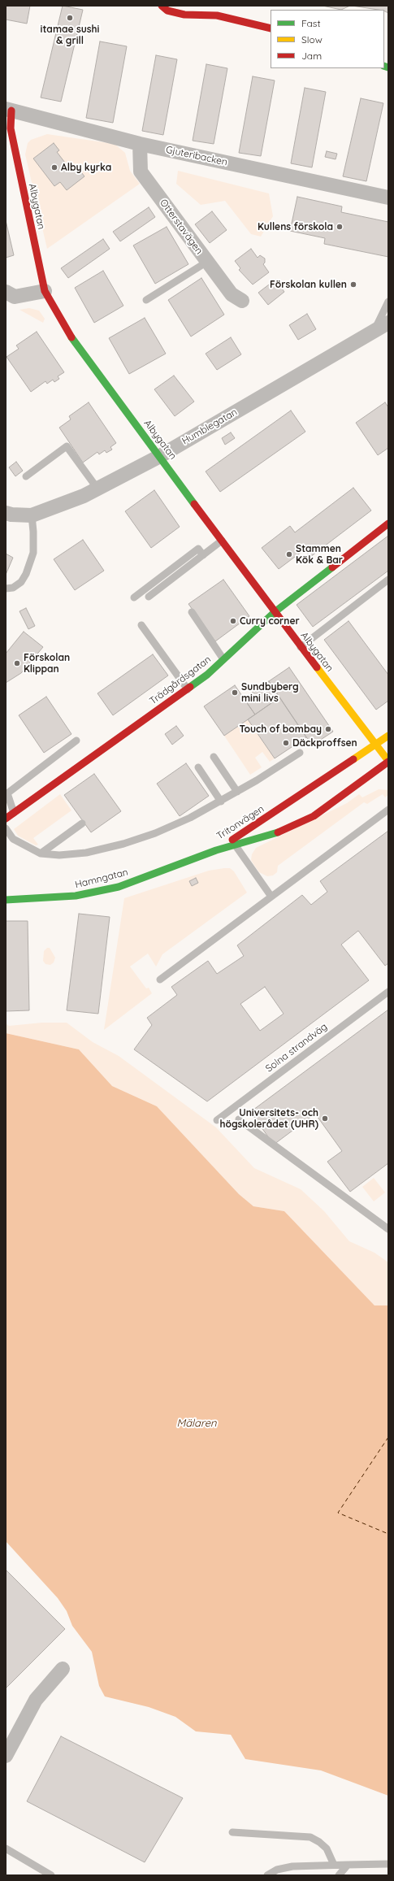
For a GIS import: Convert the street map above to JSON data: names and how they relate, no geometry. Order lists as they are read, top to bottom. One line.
{"streets":{"street":["Gjuteribacken","Albygatan","Otterstavägen","Humblegatan","Trädgårdsgatan","Tritonvägen","Hamngatan"],"lane":["Solna strandväg"]},"crossings":[["Gjuteribacken","Albygatan"],["Gjuteribacken","Otterstavägen"],["Albygatan","Humblegatan"],["Albygatan","Trädgårdsgatan"],["Albygatan","Tritonvägen"],["Tritonvägen","Hamngatan"]],"water":["Mälaren"],"places":["itamae sushi & grill","Alby kyrka","Kullens förskola","Förskolan kullen","Stammen Kök & Bar","Curry corner","Förskolan Klippan","Sundbyberg mini livs","Touch of bombay","Däckproffsen","Universitets- och högskolerådet (UHR)"],"legend":["Fast","Slow","Jam"]}
